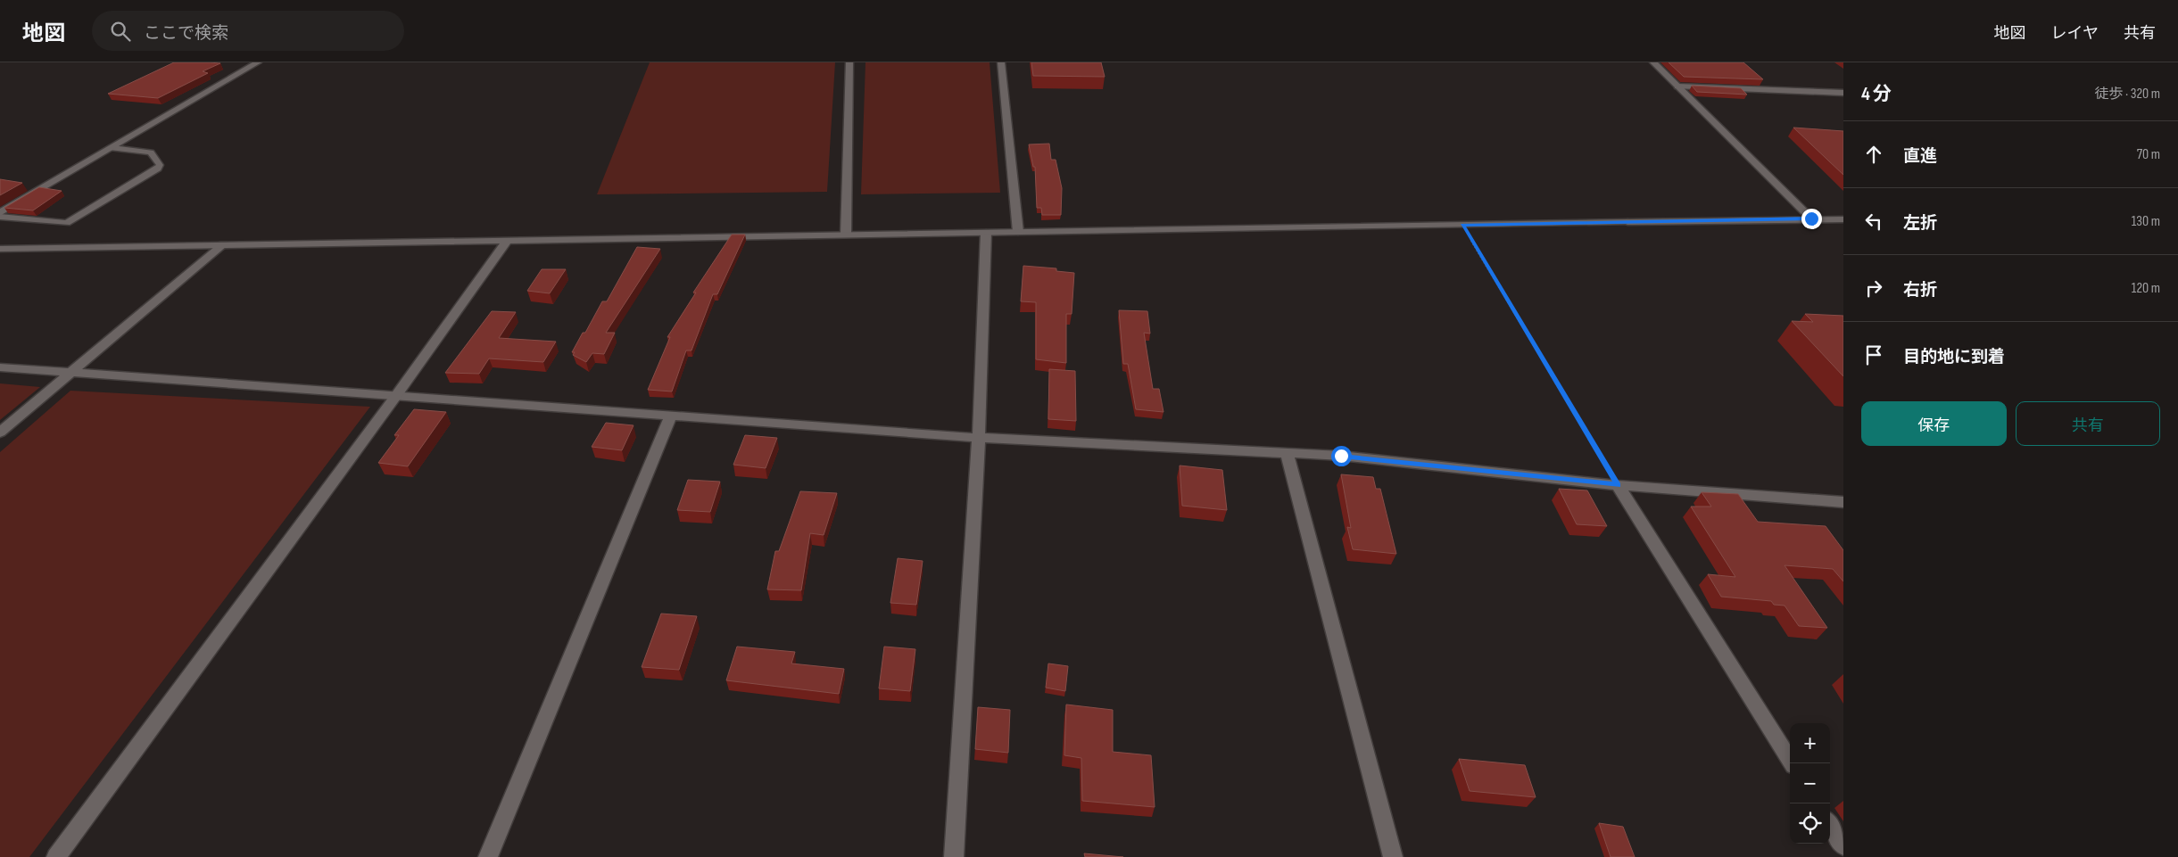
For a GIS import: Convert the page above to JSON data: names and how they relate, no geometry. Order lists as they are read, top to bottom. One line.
{"page":{"header":"地図","search":"ここで検索","nav":["地図","レイヤ","共有"],"heading":["4 分","徒歩 · 320 m"],"list":[["直進","70 m"],["左折","130 m"],["右折","120 m"],"目的地に到着"],"buttons":["保存","共有"],"map_buttons":["+","−"]}}
